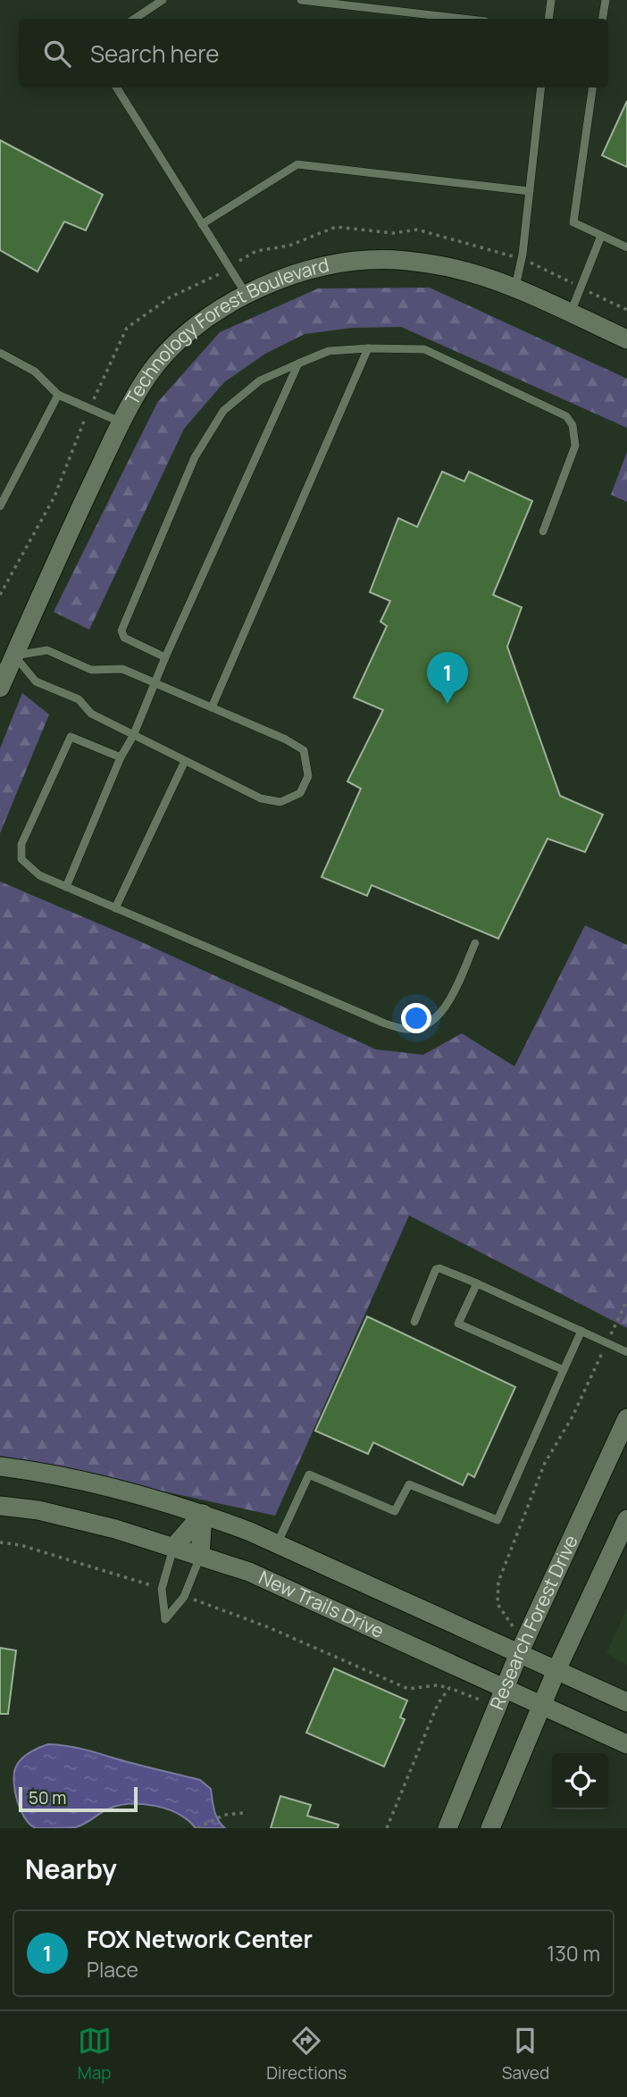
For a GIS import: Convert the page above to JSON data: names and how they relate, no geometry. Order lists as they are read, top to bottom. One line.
{"streets":{"street":["Technology Forest Boulevard","New Trails Drive","Research Forest Drive"]},"crossings":[["New Trails Drive","Research Forest Drive"]],"scale_bar":"50 m","page":{"search":"Search here","pins":"1","scale":"50 m","heading":"Nearby","list":[{"mark":"1","name":"FOX Network Center","note":"Place","value":"130 m"}],"nav":["Map","Directions","Saved"]}}
